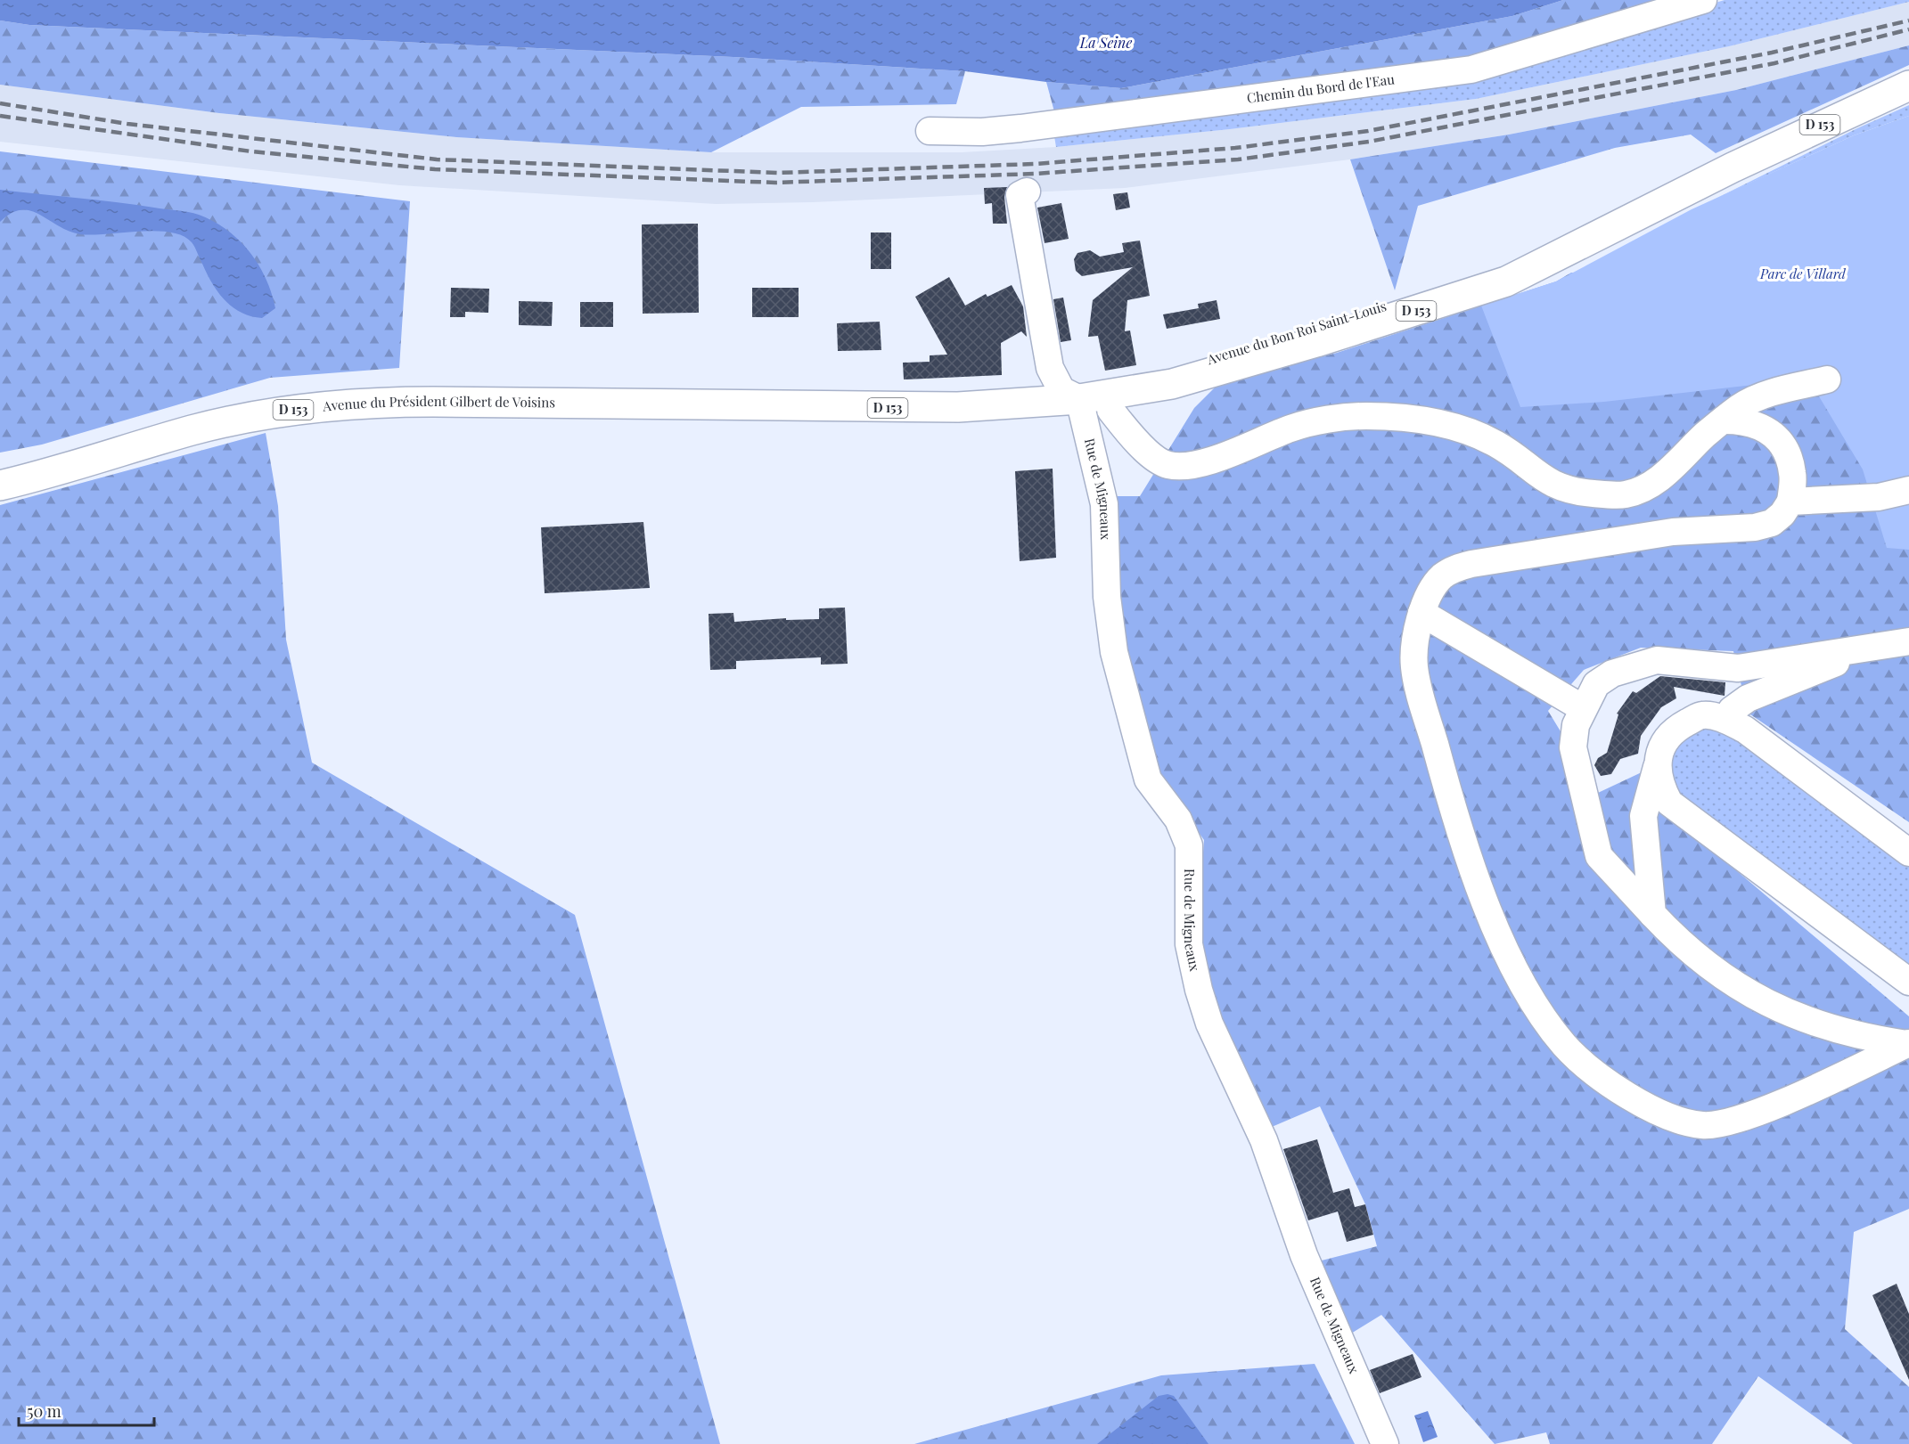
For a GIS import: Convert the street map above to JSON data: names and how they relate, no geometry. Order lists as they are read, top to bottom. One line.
{"streets":{"main road":["D 153","Avenue du Bon Roi Saint-Louis","Avenue du Président Gilbert de Voisins"],"street":["Chemin du Bord de l'Eau","Rue de Migneaux"]},"crossings":[["Avenue du Bon Roi Saint-Louis","Avenue du Président Gilbert de Voisins"],["Avenue du Bon Roi Saint-Louis","Rue de Migneaux"],["Avenue du Président Gilbert de Voisins","Rue de Migneaux"]],"water":["La Seine"],"parks":["Parc de Villard"],"scale_bar":"50 m"}
